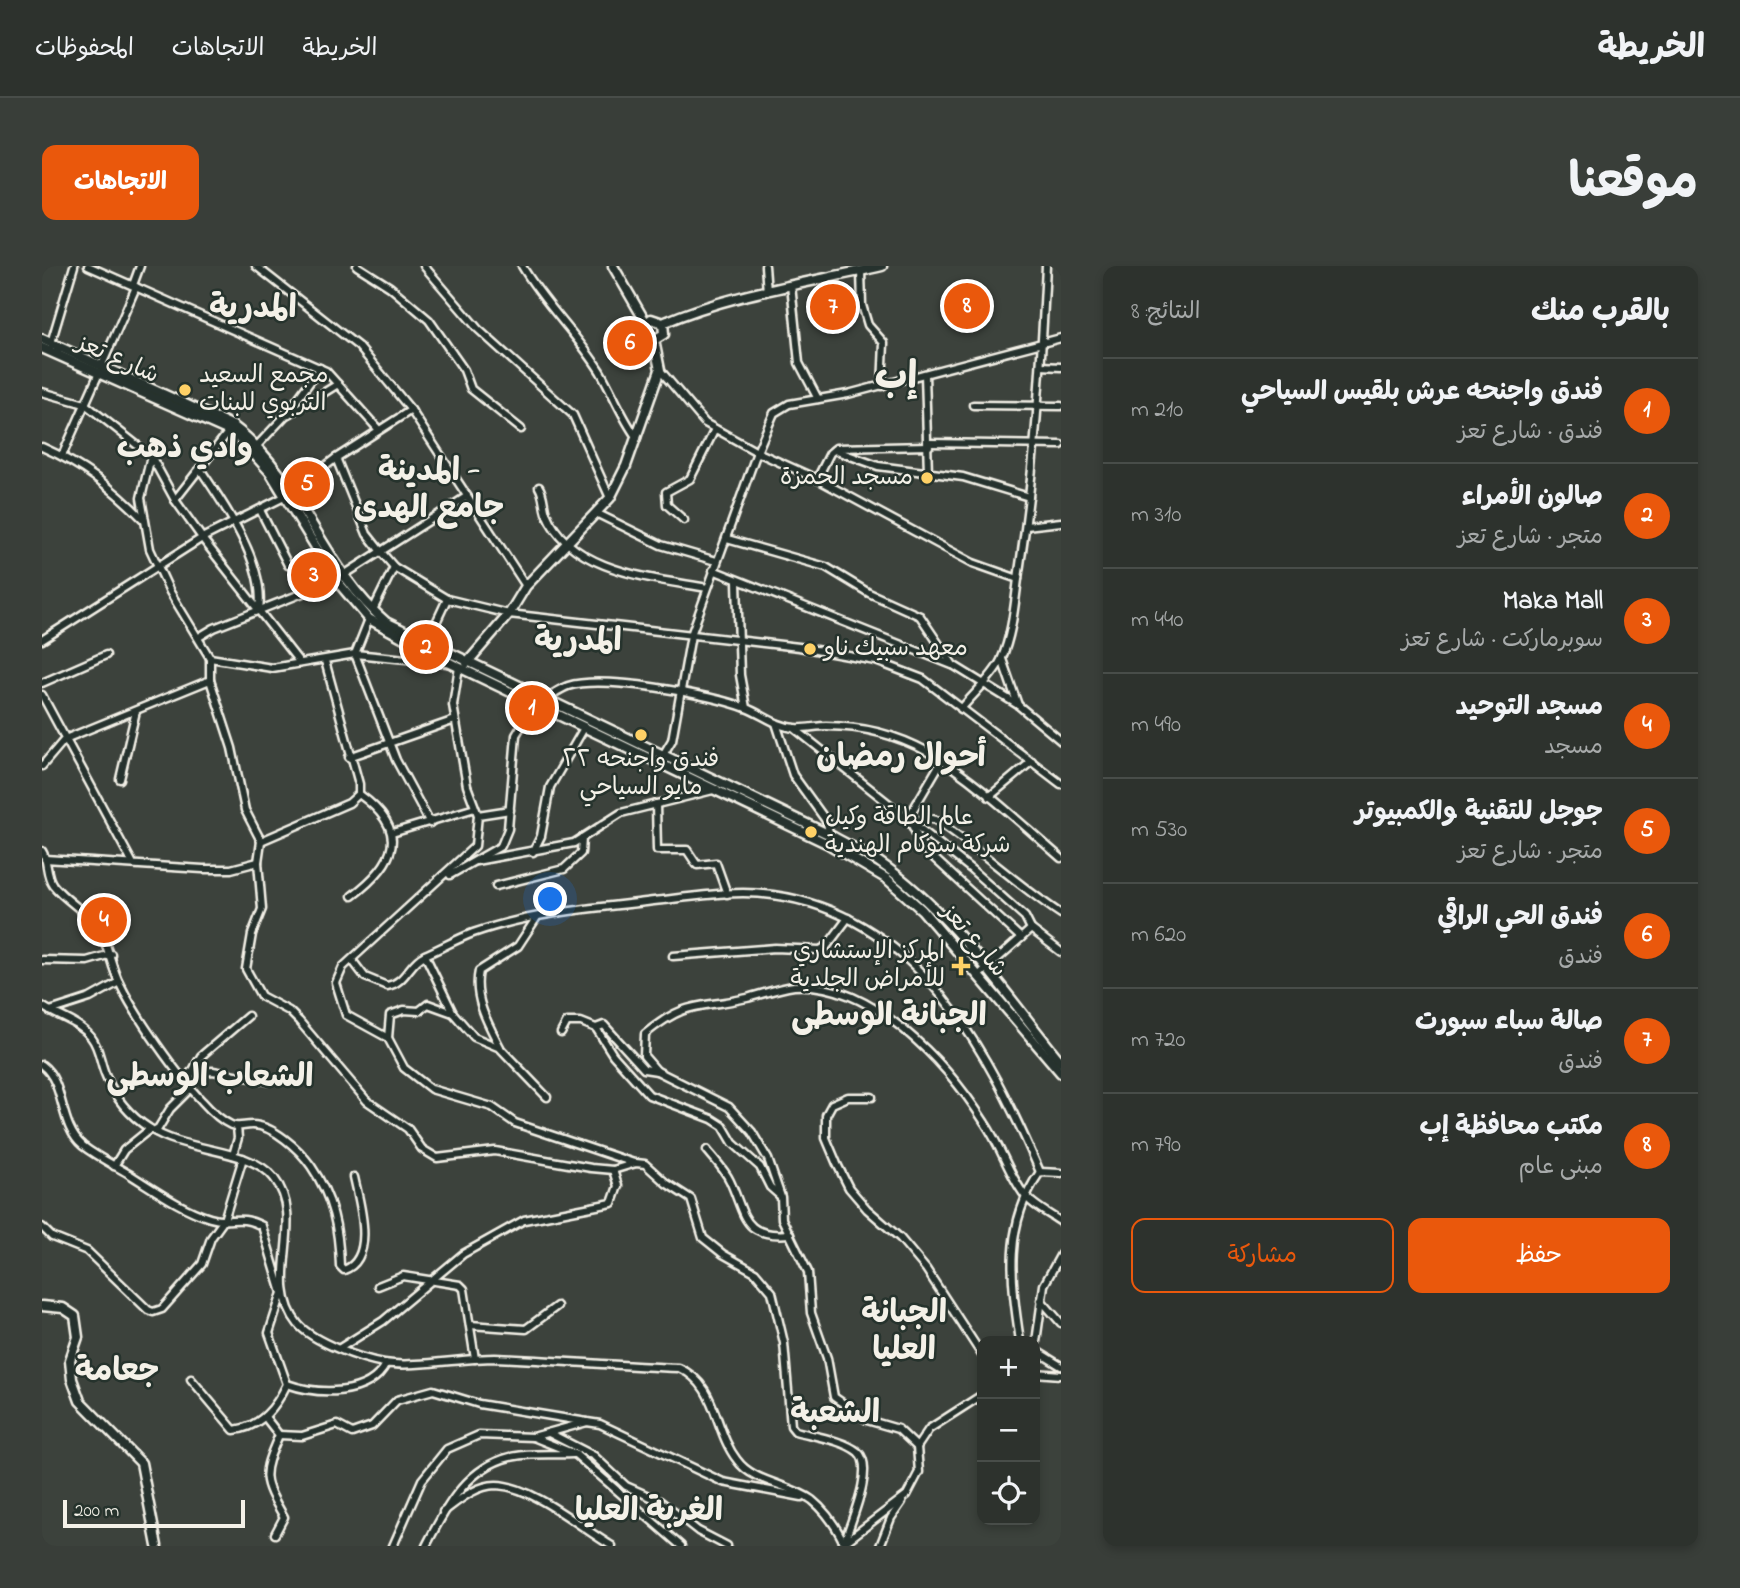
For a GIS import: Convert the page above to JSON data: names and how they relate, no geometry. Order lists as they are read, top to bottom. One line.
{"streets":{"main road":["شارع تعز"]},"districts":["المدرية","إب","وادي ذهب","المدينة - جامع الهدى","المدرية","أحوال رمضان","الجبانة الوسطى","الشعاب الوسطى","الجبانة العليا","جعامة","الشعبة","الغربة العليا"],"places":{"other":["مجمع السعيد التربوي للبنات","مسجد الحمزة","معهد سبيك ناو","فندق واجنحه ٢٢ مايو السياحي","عالم الطاقة وكيل شركة سوكام الهندية"],"health":["المركز الإستشاري للأمراض الجلدية"]},"scale_bar":"200 m","page":{"header":"الخريطة","nav":["الخريطة","الاتجاهات","المحفوظات"],"title":"موقعنا","buttons":["الاتجاهات",["حفظ","مشاركة"]],"heading":["بالقرب منك","النتائج: 8"],"pins":["8","7","6","5","3","2","1","4"],"list":[{"mark":"1","name":"فندق واجنحه عرش بلقيس السياحي","note":"فندق · شارع تعز","value":"210 m"},{"mark":"2","name":"صالون الأمراء","note":"متجر · شارع تعز","value":"310 m"},{"mark":"3","name":"Maka Mall","note":"سوبرماركت · شارع تعز","value":"440 m"},{"mark":"4","name":"مسجد التوحيد","note":"مسجد","value":"490 m"},{"mark":"5","name":"جوجل للتقنية والكمبيوتر","note":"متجر · شارع تعز","value":"530 m"},{"mark":"6","name":"فندق الحي الراقي","note":"فندق","value":"620 m"},{"mark":"7","name":"صالة سباء سبورت","note":"فندق","value":"720 m"},{"mark":"8","name":"مكتب محافظة إب","note":"مبنى عام","value":"790 m"}],"map_buttons":["+","−"],"scale":"200 m"}}
